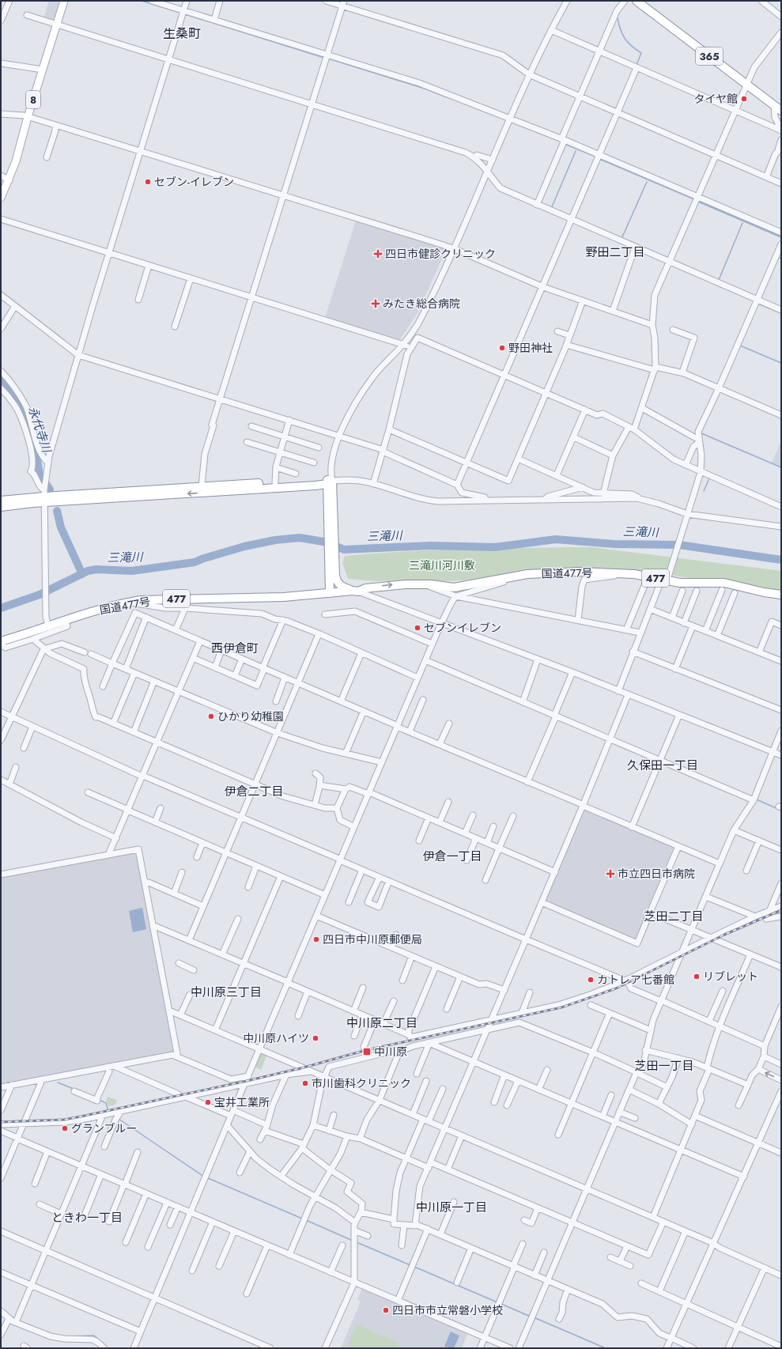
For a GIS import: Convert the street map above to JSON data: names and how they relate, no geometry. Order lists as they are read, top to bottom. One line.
{"streets":{"highway":["365","国道477号","477"],"main road":["8"]},"districts":["生桑町","野田二丁目","西伊倉町","久保田一丁目","伊倉二丁目","伊倉一丁目","芝田二丁目","中川原三丁目","中川原二丁目","芝田一丁目","中川原一丁目","ときわ一丁目"],"water":["永代寺川","三滝川"],"parks":["三滝川河川敷"],"places":{"other":["タイヤ館","セブン-イレブン","野田神社","セブンイレブン","ひかり幼稚園","四日市中川原郵便局","リブレット","カトレア七番館","中川原ハイツ","市川歯科クリニック","宝井工業所","グランブルー","四日市市立常磐小学校"],"health":["四日市健診クリニック","みたき総合病院","市立四日市病院"],"transit":["中川原"]}}
